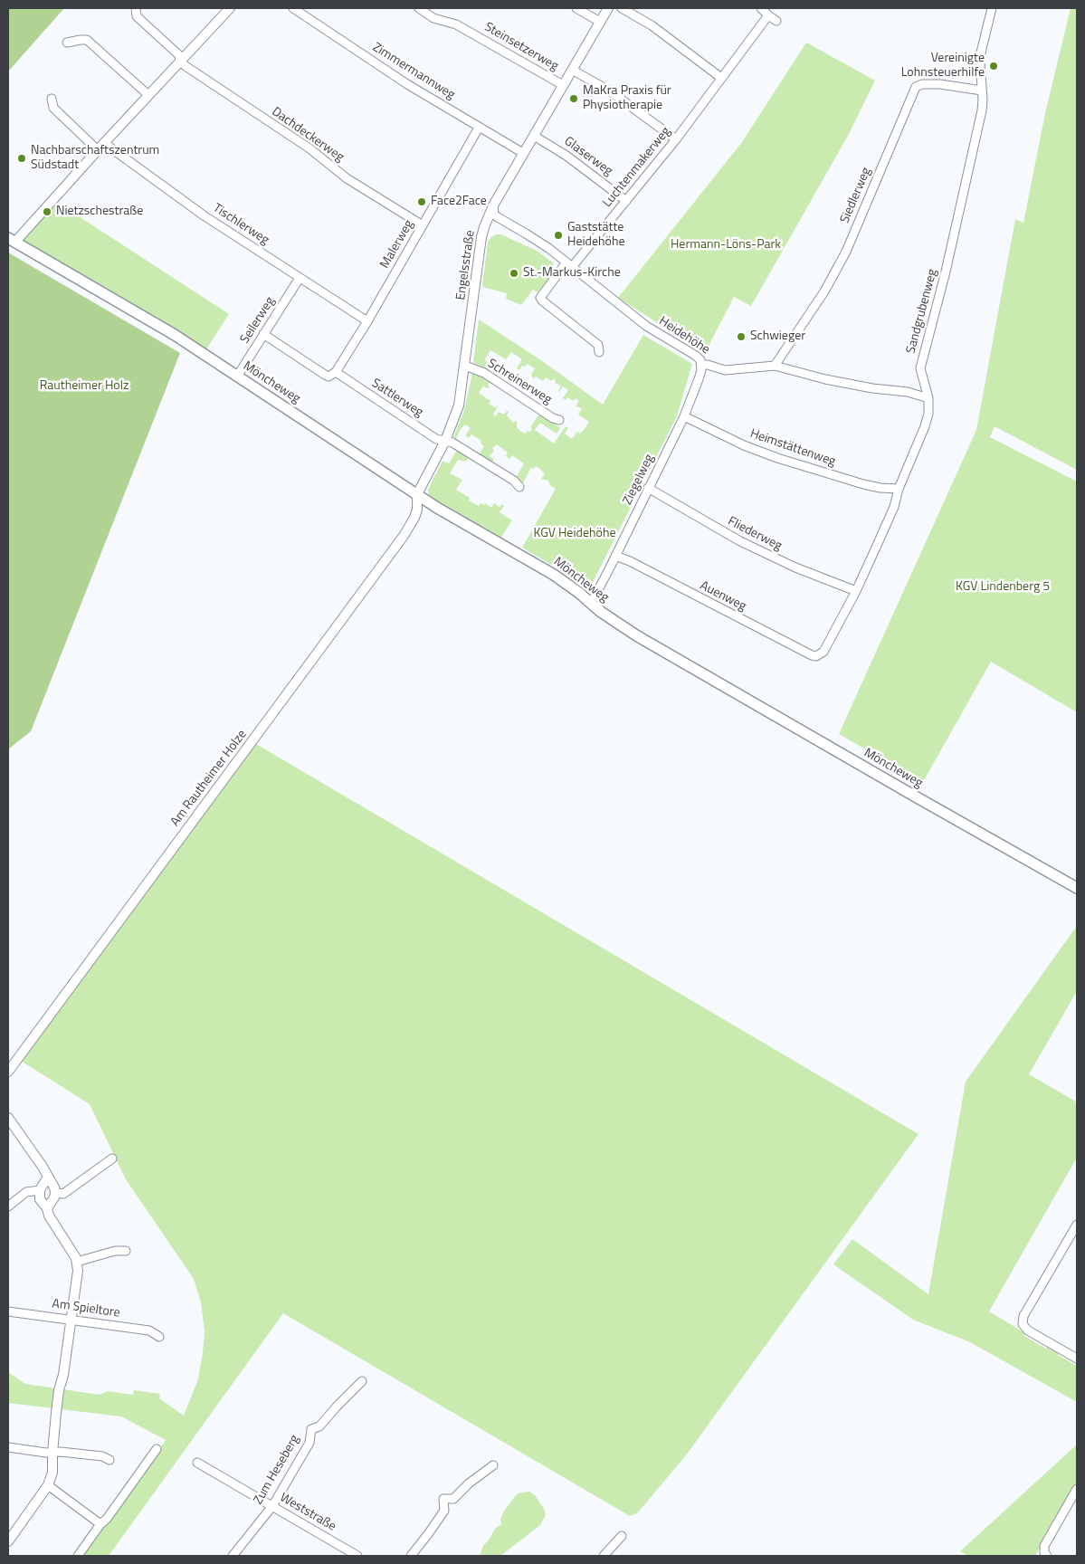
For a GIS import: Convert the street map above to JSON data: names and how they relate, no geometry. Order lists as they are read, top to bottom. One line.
{"streets":{"main road":["Möncheweg"],"street":["Steinsetzerweg","Zimmermannweg","Dachdeckerweg","Glaserweg","Luchtenmakerweg","Siedlerweg","Tischlerweg","Malerweg","Engelsstraße","Sandgrubenweg","Seilerweg","Heidehöhe","Schreinerweg","Sattlerweg","Heimstättenweg","Ziegelweg","Fliederweg","Auenweg","Am Rautheimer Holze","Am Spieltore","Zum Heseberg","Weststraße"]},"crossings":[["Steinsetzerweg","Engelsstraße"],["Zimmermannweg","Malerweg"],["Zimmermannweg","Engelsstraße"],["Dachdeckerweg","Malerweg"],["Glaserweg","Luchtenmakerweg"],["Glaserweg","Engelsstraße"],["Luchtenmakerweg","Heidehöhe"],["Siedlerweg","Sandgrubenweg"],["Siedlerweg","Heidehöhe"],["Tischlerweg","Malerweg"],["Tischlerweg","Seilerweg"],["Malerweg","Sattlerweg"],["Engelsstraße","Heidehöhe"],["Engelsstraße","Schreinerweg"],["Engelsstraße","Möncheweg"],["Engelsstraße","Sattlerweg"],["Engelsstraße","Am Rautheimer Holze"],["Sandgrubenweg","Heidehöhe"],["Sandgrubenweg","Heimstättenweg"],["Sandgrubenweg","Fliederweg"],["Sandgrubenweg","Auenweg"],["Seilerweg","Möncheweg"],["Seilerweg","Sattlerweg"],["Heidehöhe","Ziegelweg"],["Möncheweg","Ziegelweg"],["Möncheweg","Am Rautheimer Holze"],["Heimstättenweg","Ziegelweg"],["Ziegelweg","Fliederweg"],["Ziegelweg","Auenweg"],["Zum Heseberg","Weststraße"]],"parks":["Hermann-Löns-Park","Rautheimer Holz","KGV Heidehöhe","KGV Lindenberg 5"],"places":["Vereinigte Lohnsteuerhilfe","MaKra Praxis für Physiotherapie","Nachbarschaftszentrum Südstadt","Face2Face","Nietzschestraße","Gaststätte Heidehöhe","St.-Markus-Kirche","Schwieger"]}
